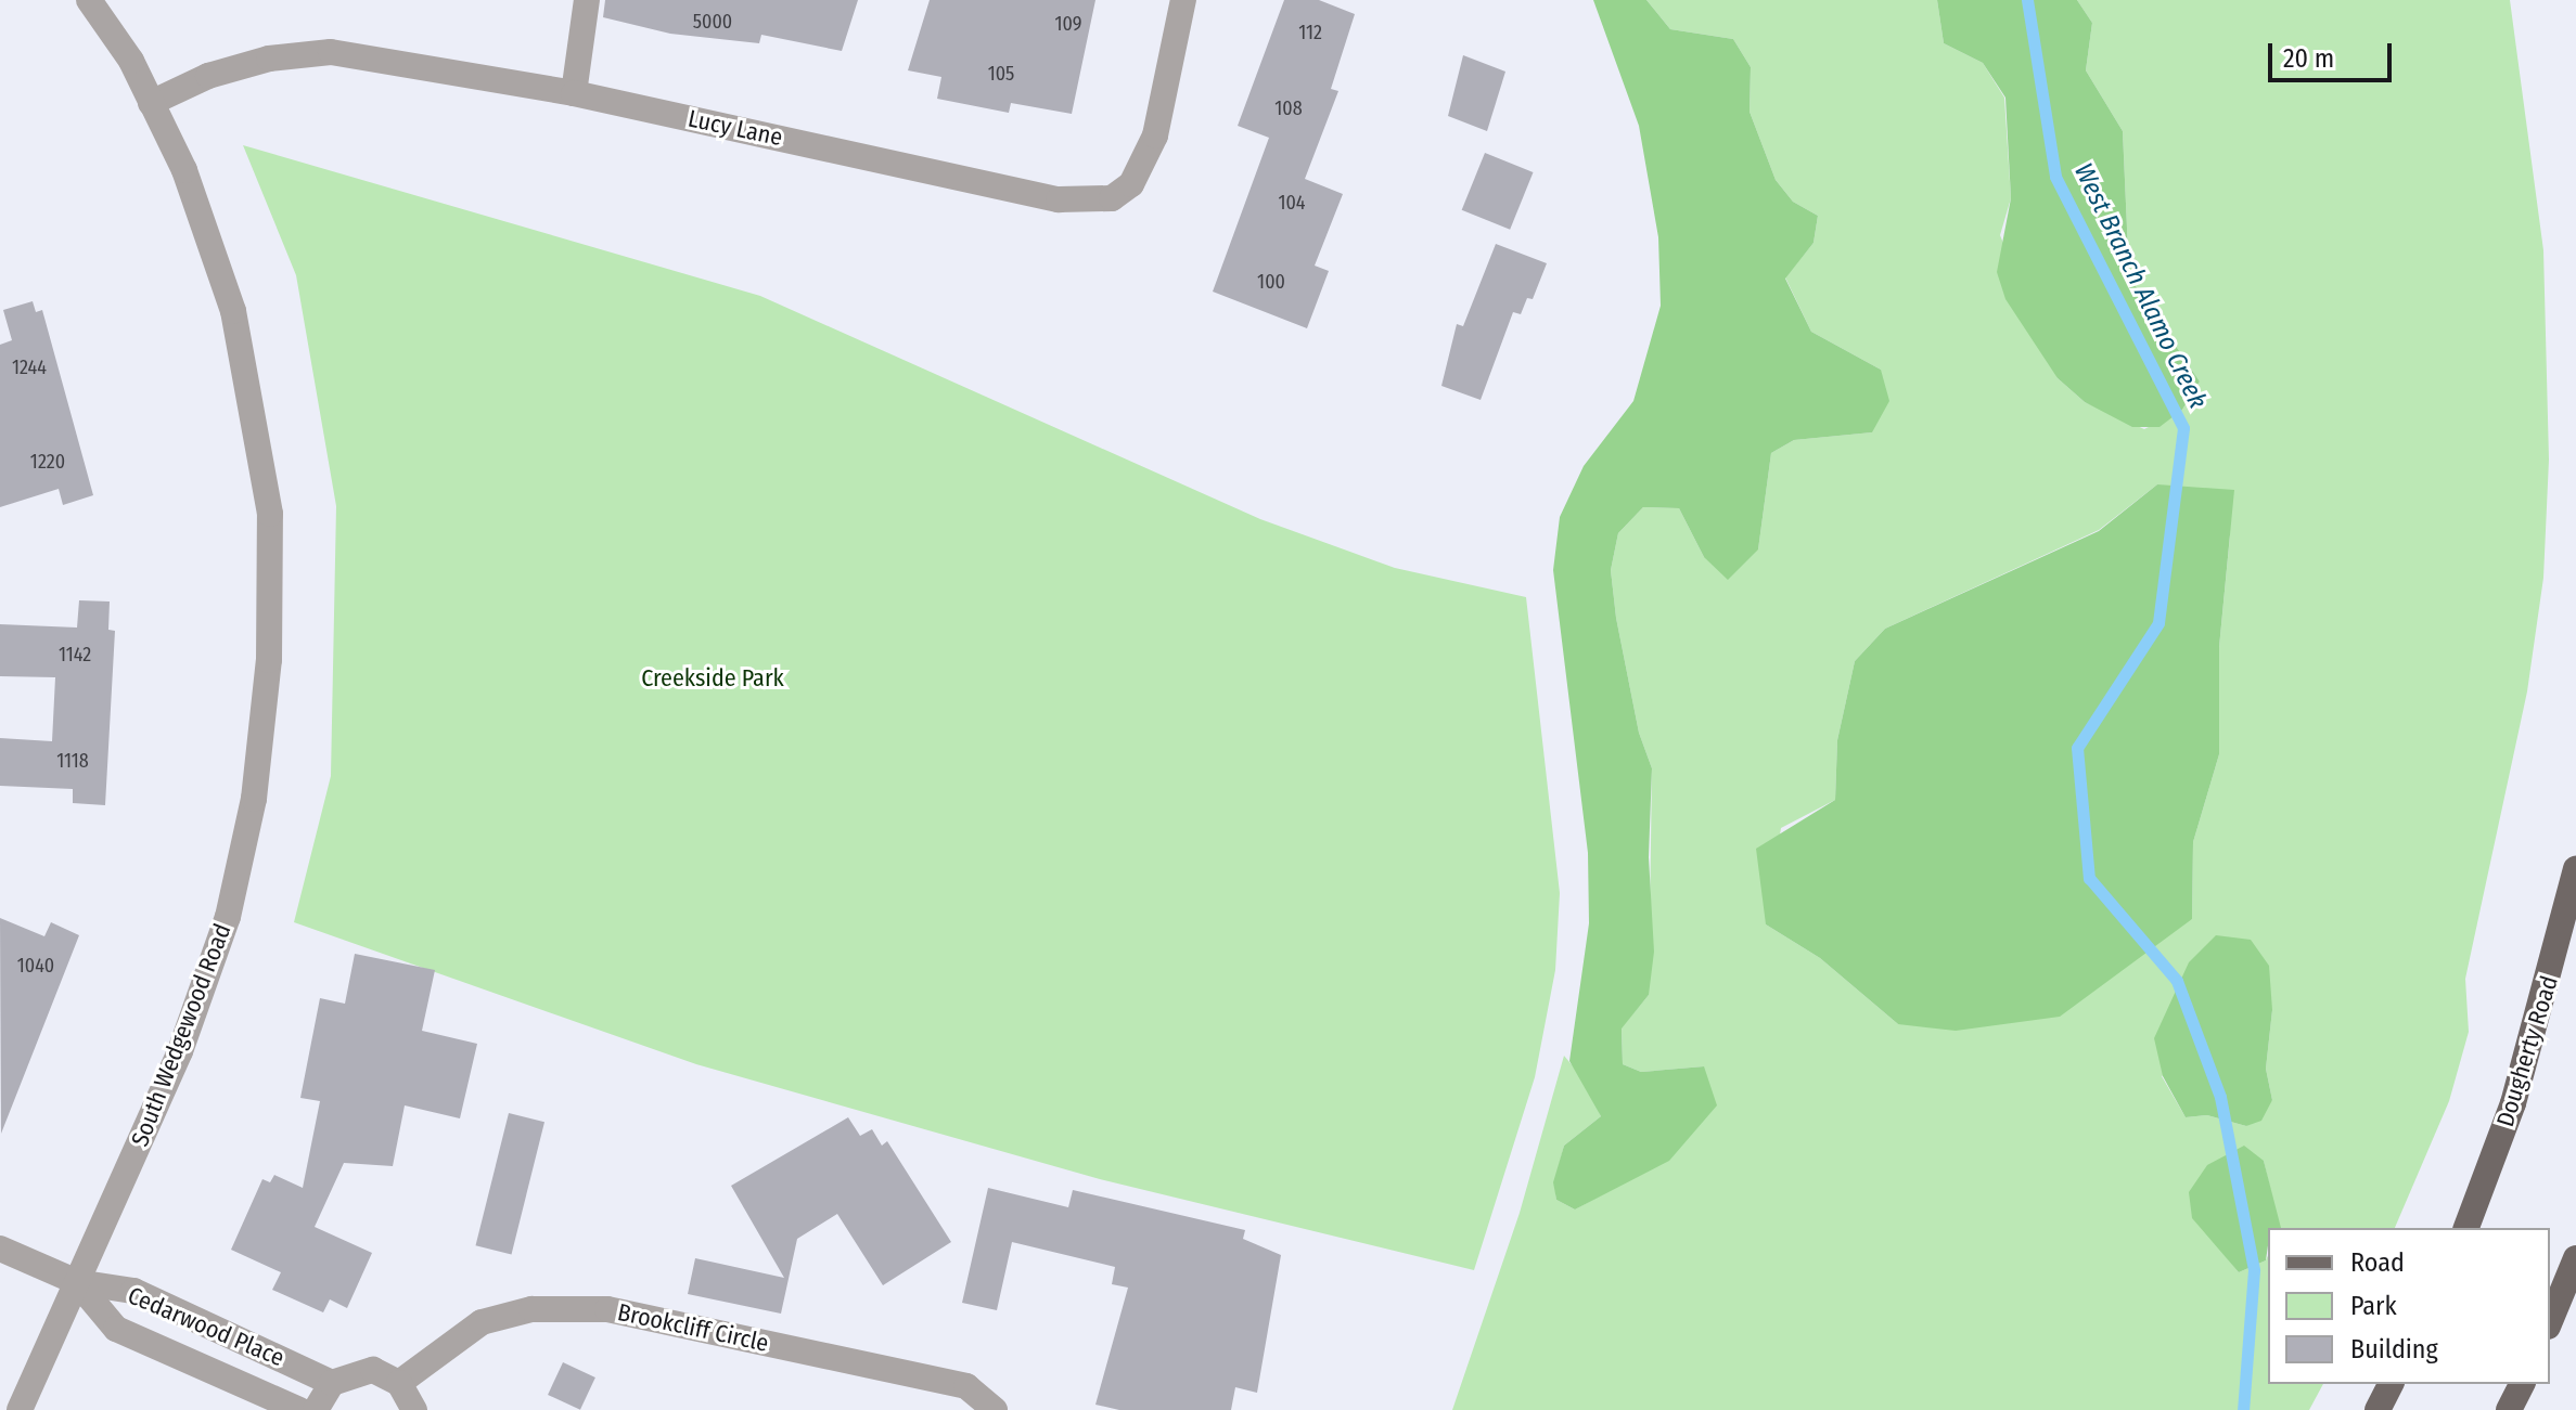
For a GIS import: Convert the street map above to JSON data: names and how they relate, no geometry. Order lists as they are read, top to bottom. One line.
{"streets":{"main road":["Dougherty Road"],"street":["Lucy Lane","South Wedgewood Road","Cedarwood Place","Brookcliff Circle"]},"crossings":[["Lucy Lane","South Wedgewood Road"],["South Wedgewood Road","Cedarwood Place"]],"water":["West Branch Alamo Creek"],"parks":["Creekside Park"],"house_numbers":["5000","109","112","105","108","104","100","1244","1220","1142","1118","1040"],"legend":["Road","Park","Building"],"scale_bar":"20 m"}
